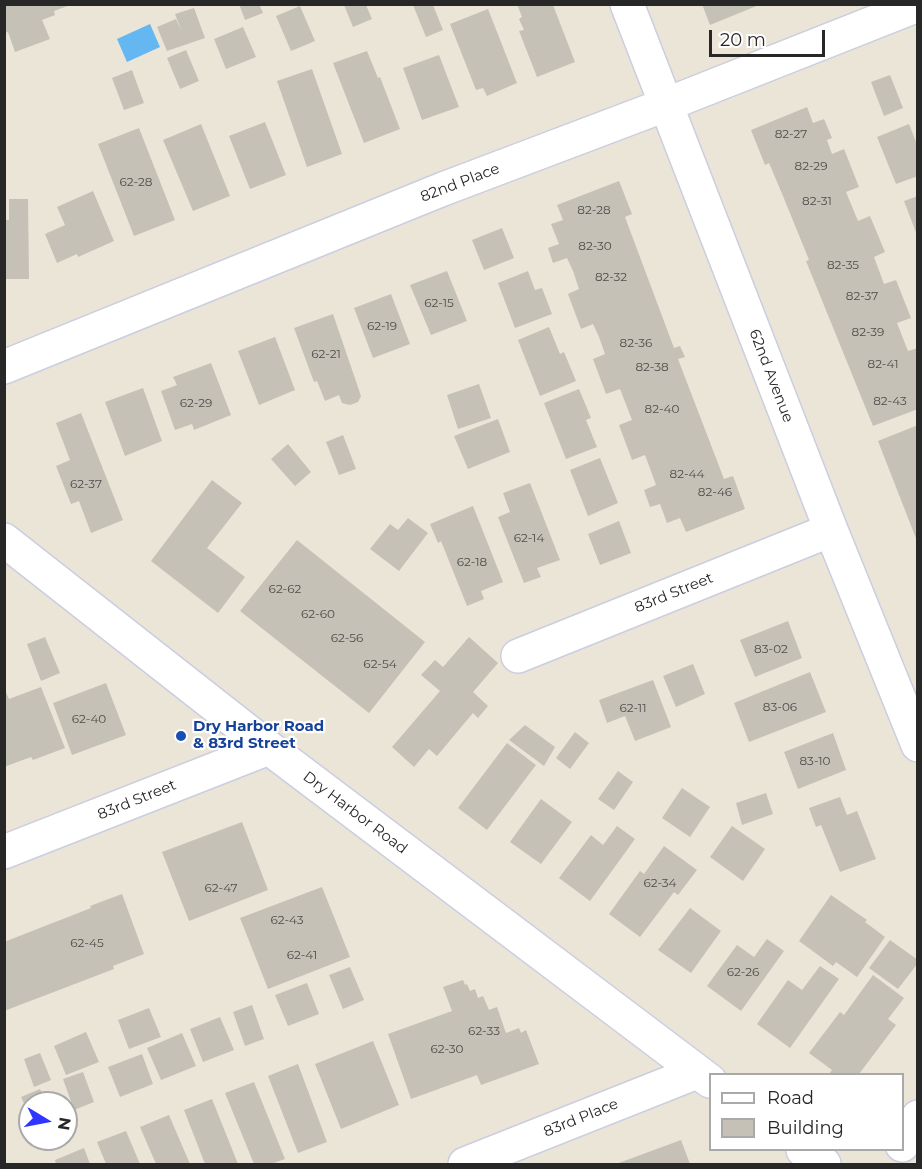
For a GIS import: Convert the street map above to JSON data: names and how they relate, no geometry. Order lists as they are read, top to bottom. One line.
{"streets":{"street":["82nd Place","62nd Avenue","83rd Street","Dry Harbor Road","83rd Place"]},"crossings":[["82nd Place","62nd Avenue"],["62nd Avenue","83rd Street"],["83rd Street","Dry Harbor Road"],["Dry Harbor Road","83rd Place"]],"places":["Dry Harbor Road & 83rd Street"],"house_numbers":["82-27","82-29","62-28","82-31","82-28","82-30","82-35","82-32","82-37","62-15","62-19","82-39","82-36","62-21","82-41","82-38","82-43","62-29","82-40","82-44","62-37","82-46","62-14","62-18","62-62","62-60","62-56","83-02","62-54","83-06","62-11","62-40","83-10","62-34","62-47","62-43","62-45","62-41","62-26","62-33","62-30"],"legend":["Road","Building"],"scale_bar":"20 m","north":"right"}
